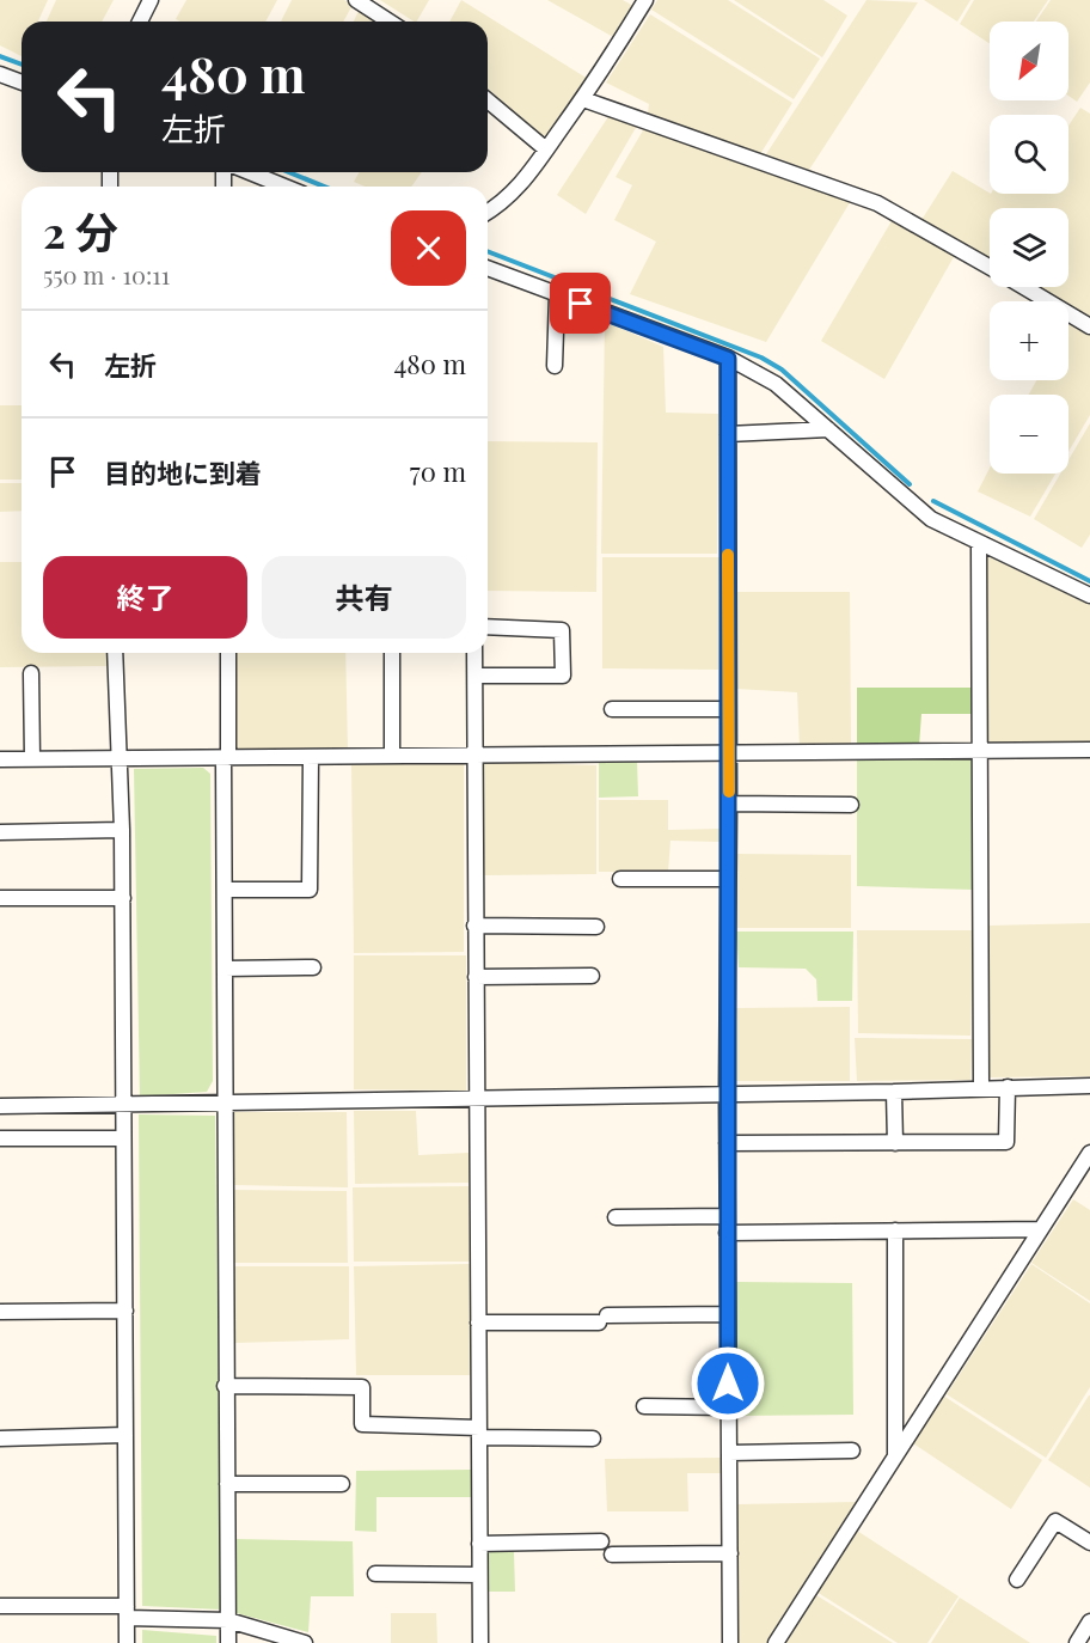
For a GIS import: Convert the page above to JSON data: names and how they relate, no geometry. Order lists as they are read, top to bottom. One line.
{"north":"bottom left","page":{"map_buttons":["+","−"],"turn":["480 m","左折"],"heading":["2 分","550 m · 10:11"],"list":[{"name":"左折","value":"480 m"},{"name":"目的地に到着","value":"70 m"}],"buttons":["終了","共有"]}}
